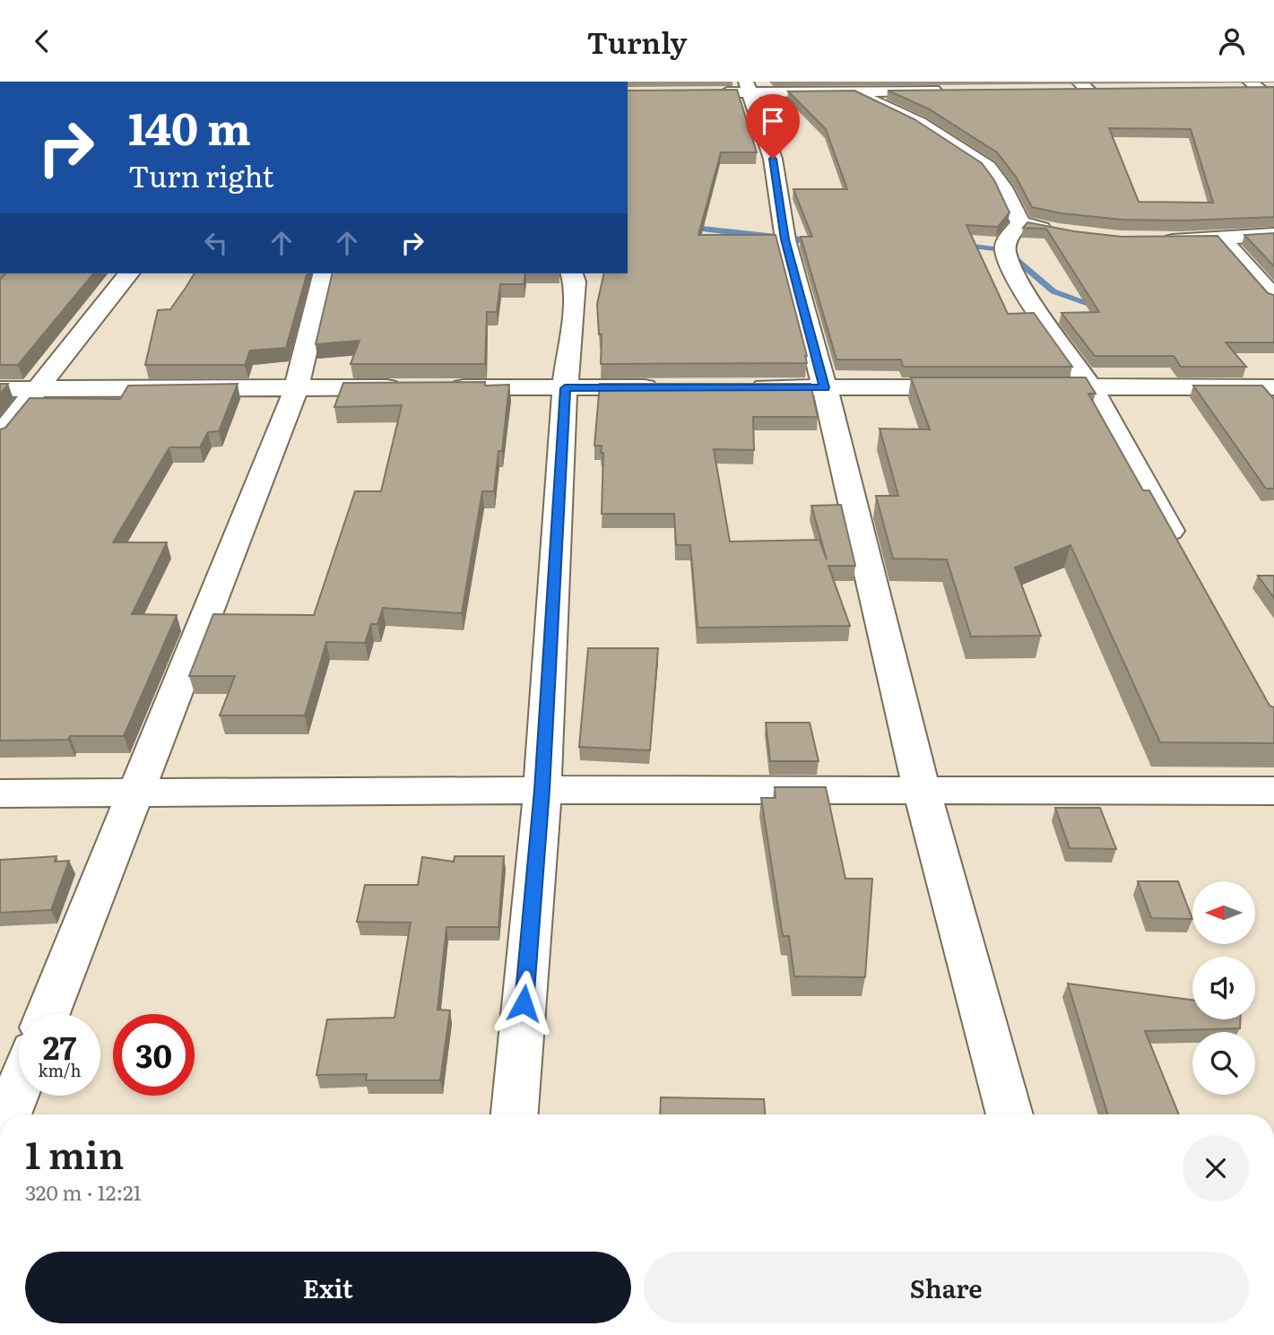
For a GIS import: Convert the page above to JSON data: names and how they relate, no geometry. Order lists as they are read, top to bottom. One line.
{"north":"left","page":{"header":"Turnly","turn":["140 m","Turn right"],"speed":"27 km/h","limit":"30","heading":["1 min","320 m · 12:21"],"buttons":["Exit","Share"]}}
